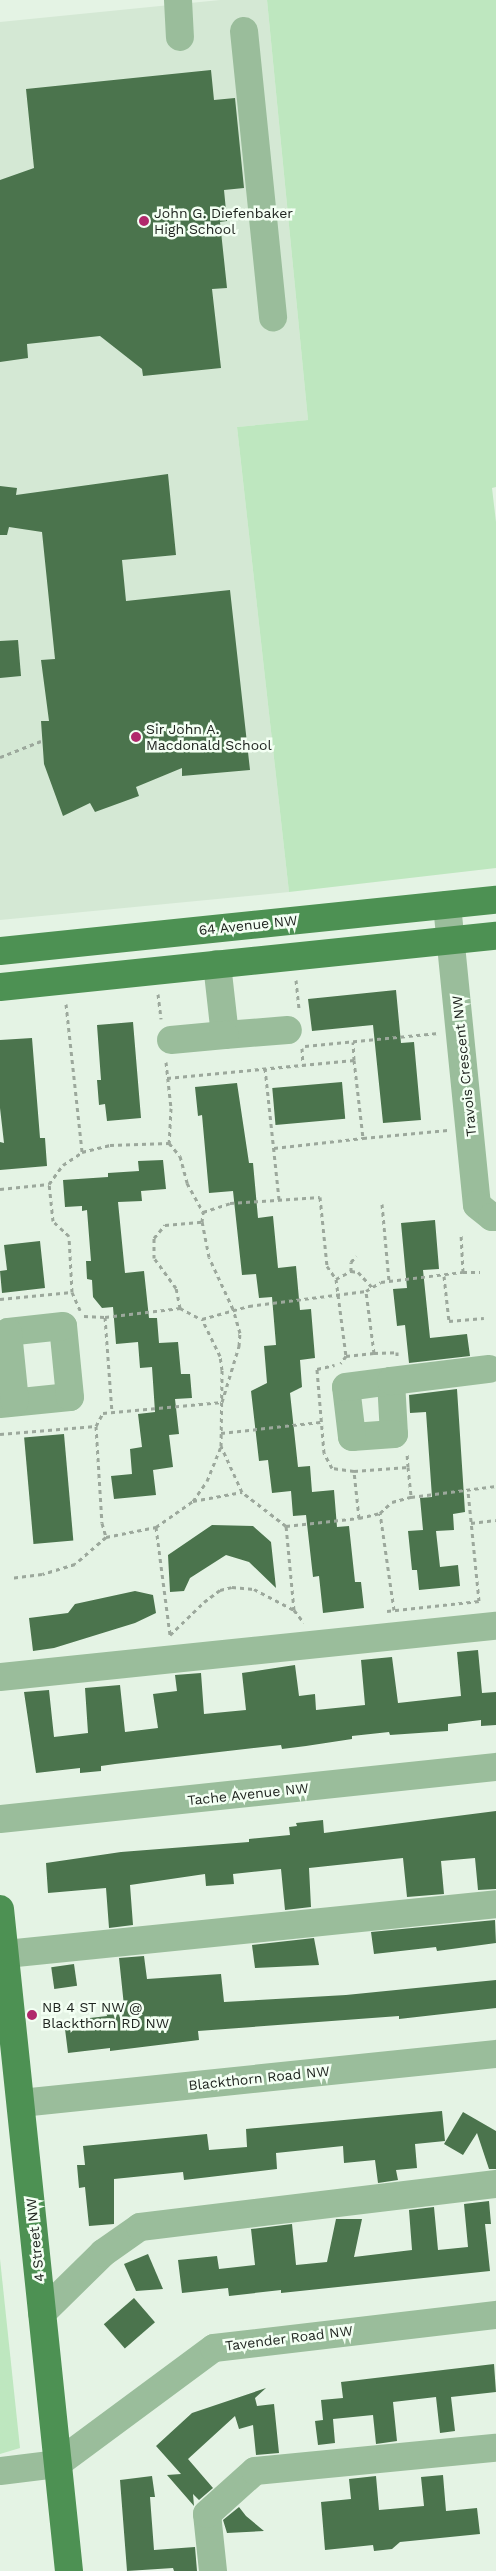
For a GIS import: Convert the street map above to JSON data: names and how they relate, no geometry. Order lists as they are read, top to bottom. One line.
{"streets":{"main road":["64 Avenue NW","4 Street NW"],"street":["Travois Crescent NW","Tache Avenue NW","Blackthorn Road NW","Tavender Road NW"]},"crossings":[["64 Avenue NW","Travois Crescent NW"],["Blackthorn Road NW","4 Street NW"],["4 Street NW","Tavender Road NW"]],"places":["John G. Diefenbaker High School","Sir John A. Macdonald School","NB 4 ST NW @ Blackthorn RD NW"]}
